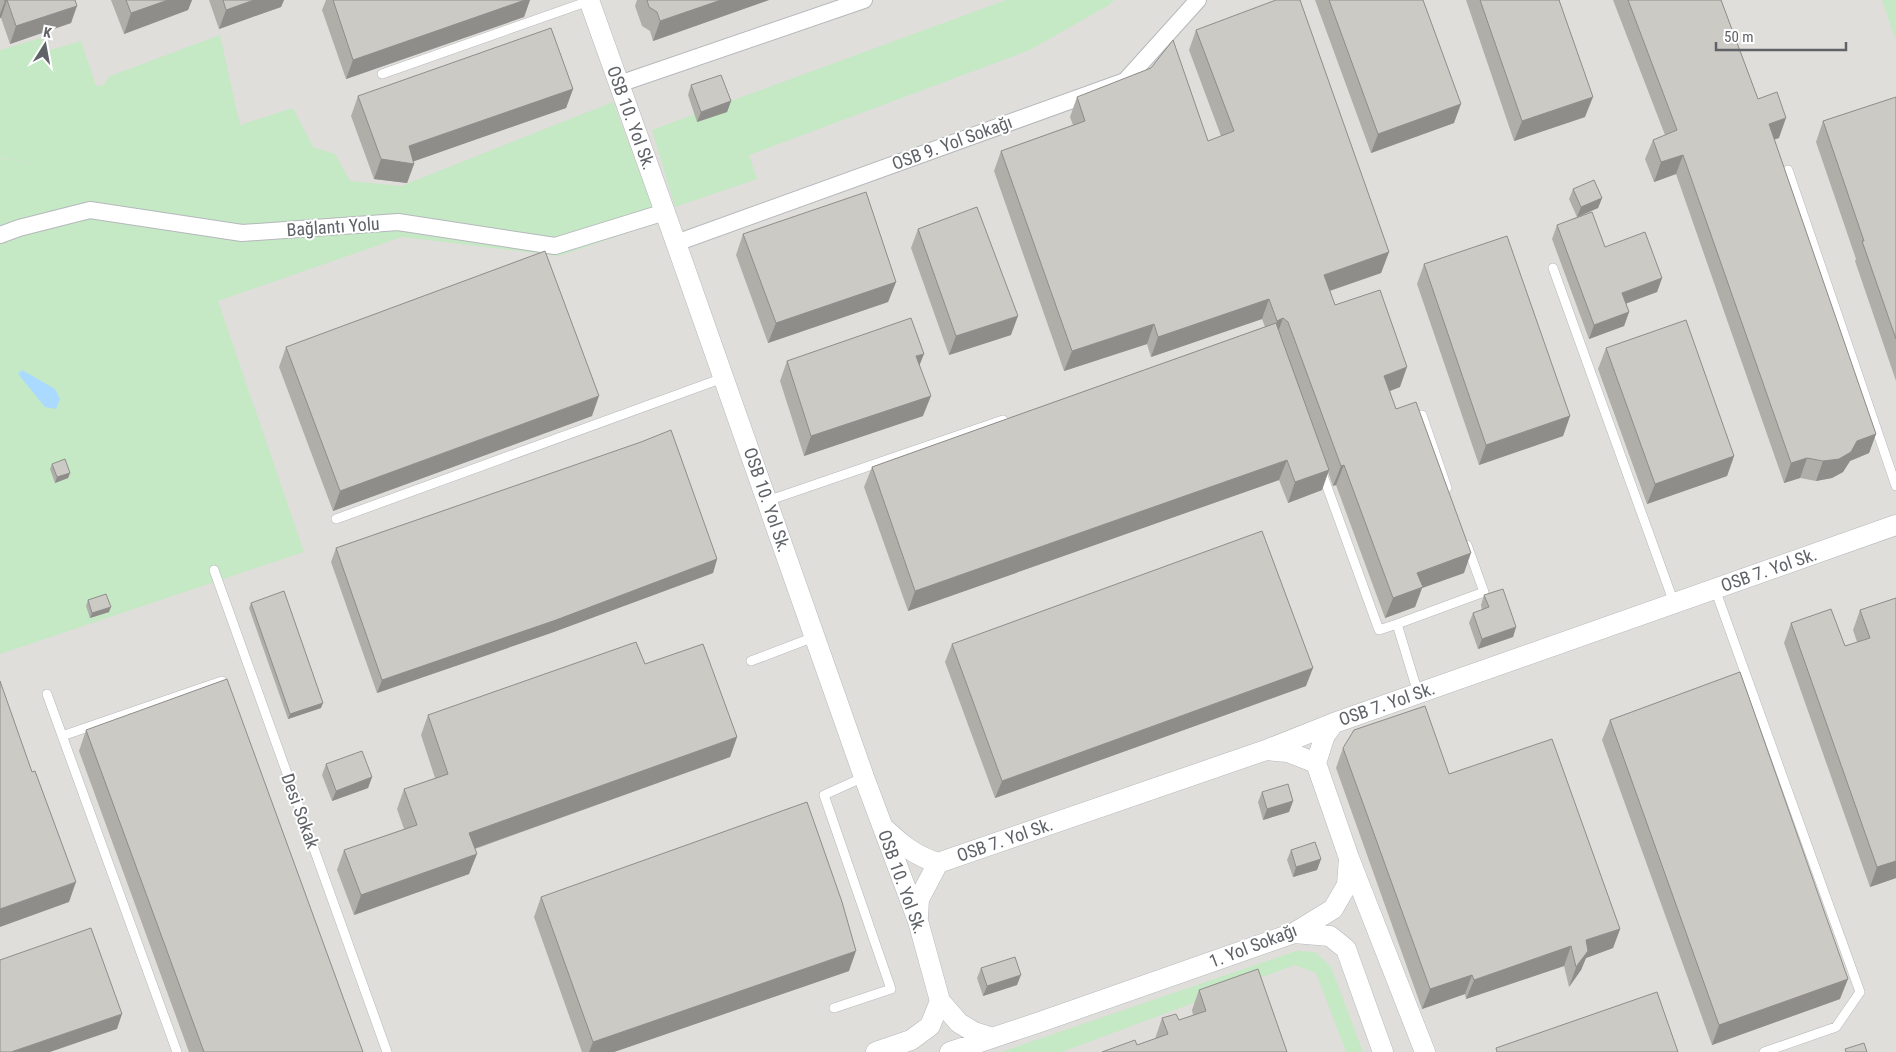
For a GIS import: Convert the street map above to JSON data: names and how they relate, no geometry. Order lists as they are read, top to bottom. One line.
{"streets":{"street":["OSB 10. Yol Sk.","OSB 9. Yol Sokağı","Bağlantı Yolu","OSB 7. Yol Sk.","1. Yol Sokağı"],"lane":["Desi Sokak"]},"crossings":[["OSB 10. Yol Sk.","OSB 9. Yol Sokağı"],["OSB 10. Yol Sk.","Bağlantı Yolu"],["OSB 10. Yol Sk.","OSB 7. Yol Sk."]],"scale_bar":"50 m","north":"top"}
